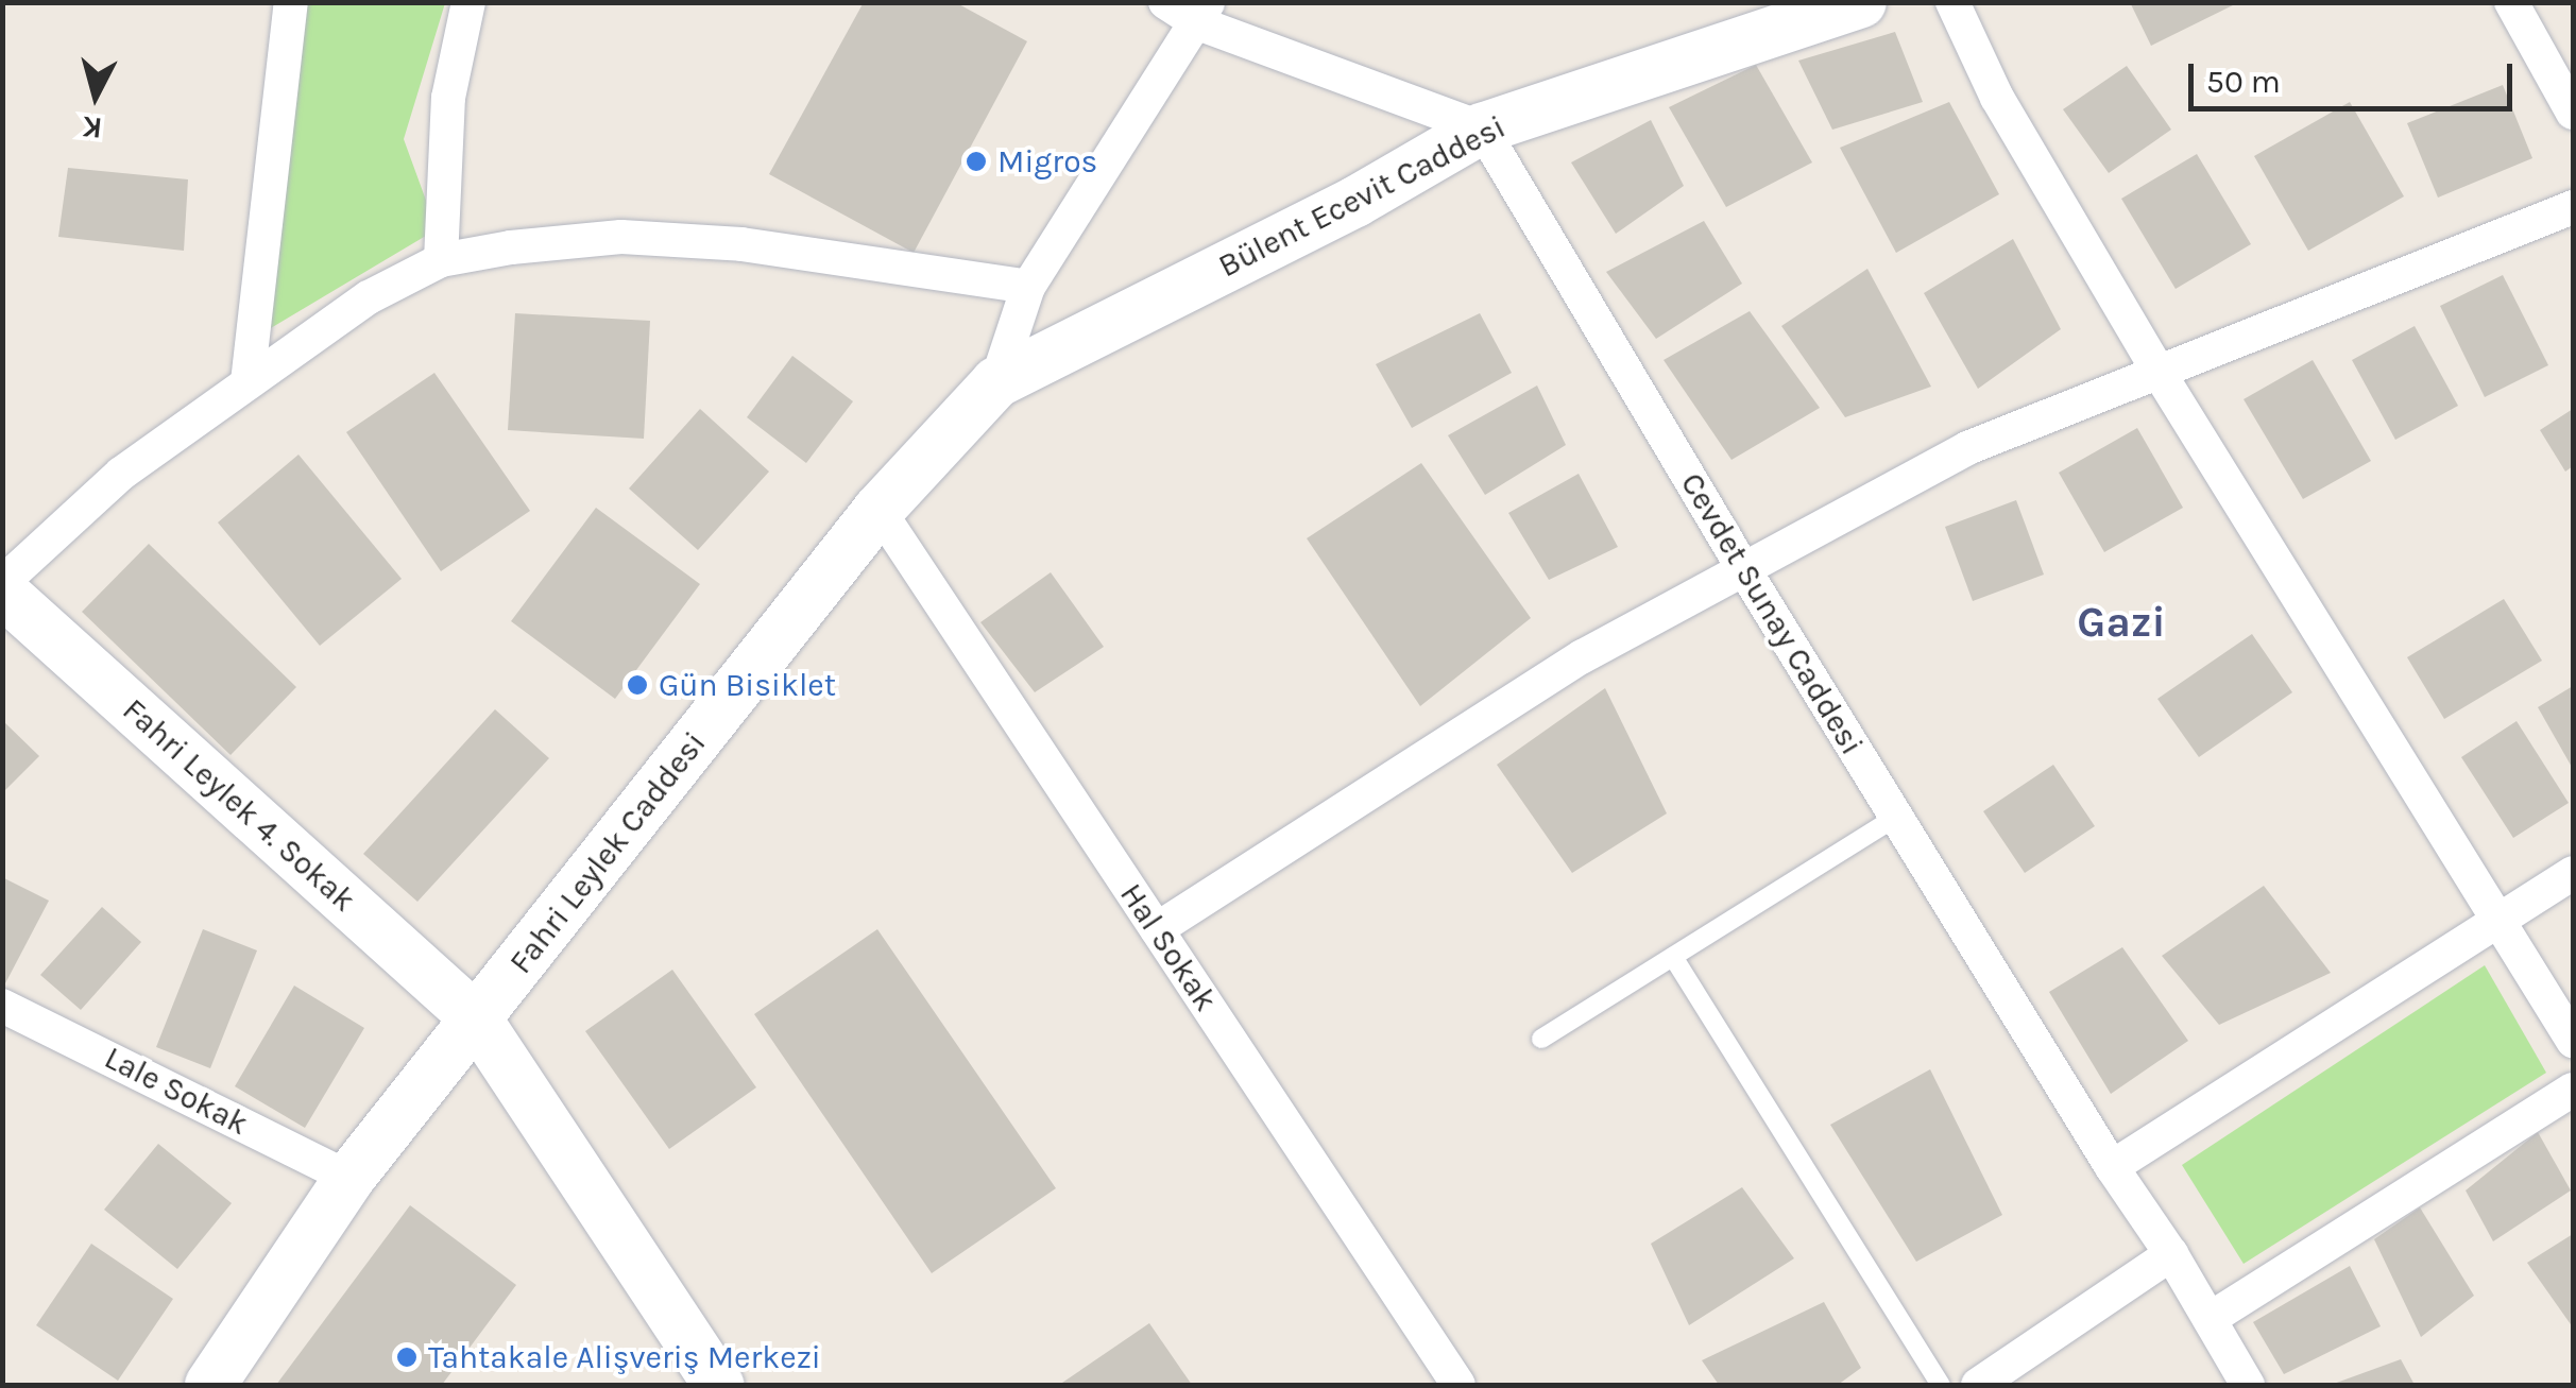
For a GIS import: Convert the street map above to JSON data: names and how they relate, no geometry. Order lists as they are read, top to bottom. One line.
{"streets":{"street":["Bülent Ecevit Caddesi","Cevdet Sunay Caddesi","Fahri Leylek 4. Sokak","Fahri Leylek Caddesi","Hal Sokak","Lale Sokak"]},"crossings":[["Bülent Ecevit Caddesi","Cevdet Sunay Caddesi"],["Bülent Ecevit Caddesi","Fahri Leylek Caddesi"],["Fahri Leylek 4. Sokak","Fahri Leylek Caddesi"],["Fahri Leylek Caddesi","Hal Sokak"],["Fahri Leylek Caddesi","Lale Sokak"]],"districts":["Gazi"],"places":["Migros","Gün Bisiklet","Tahtakale Alişveriş Merkezi"],"scale_bar":"50 m","north":"bottom"}
